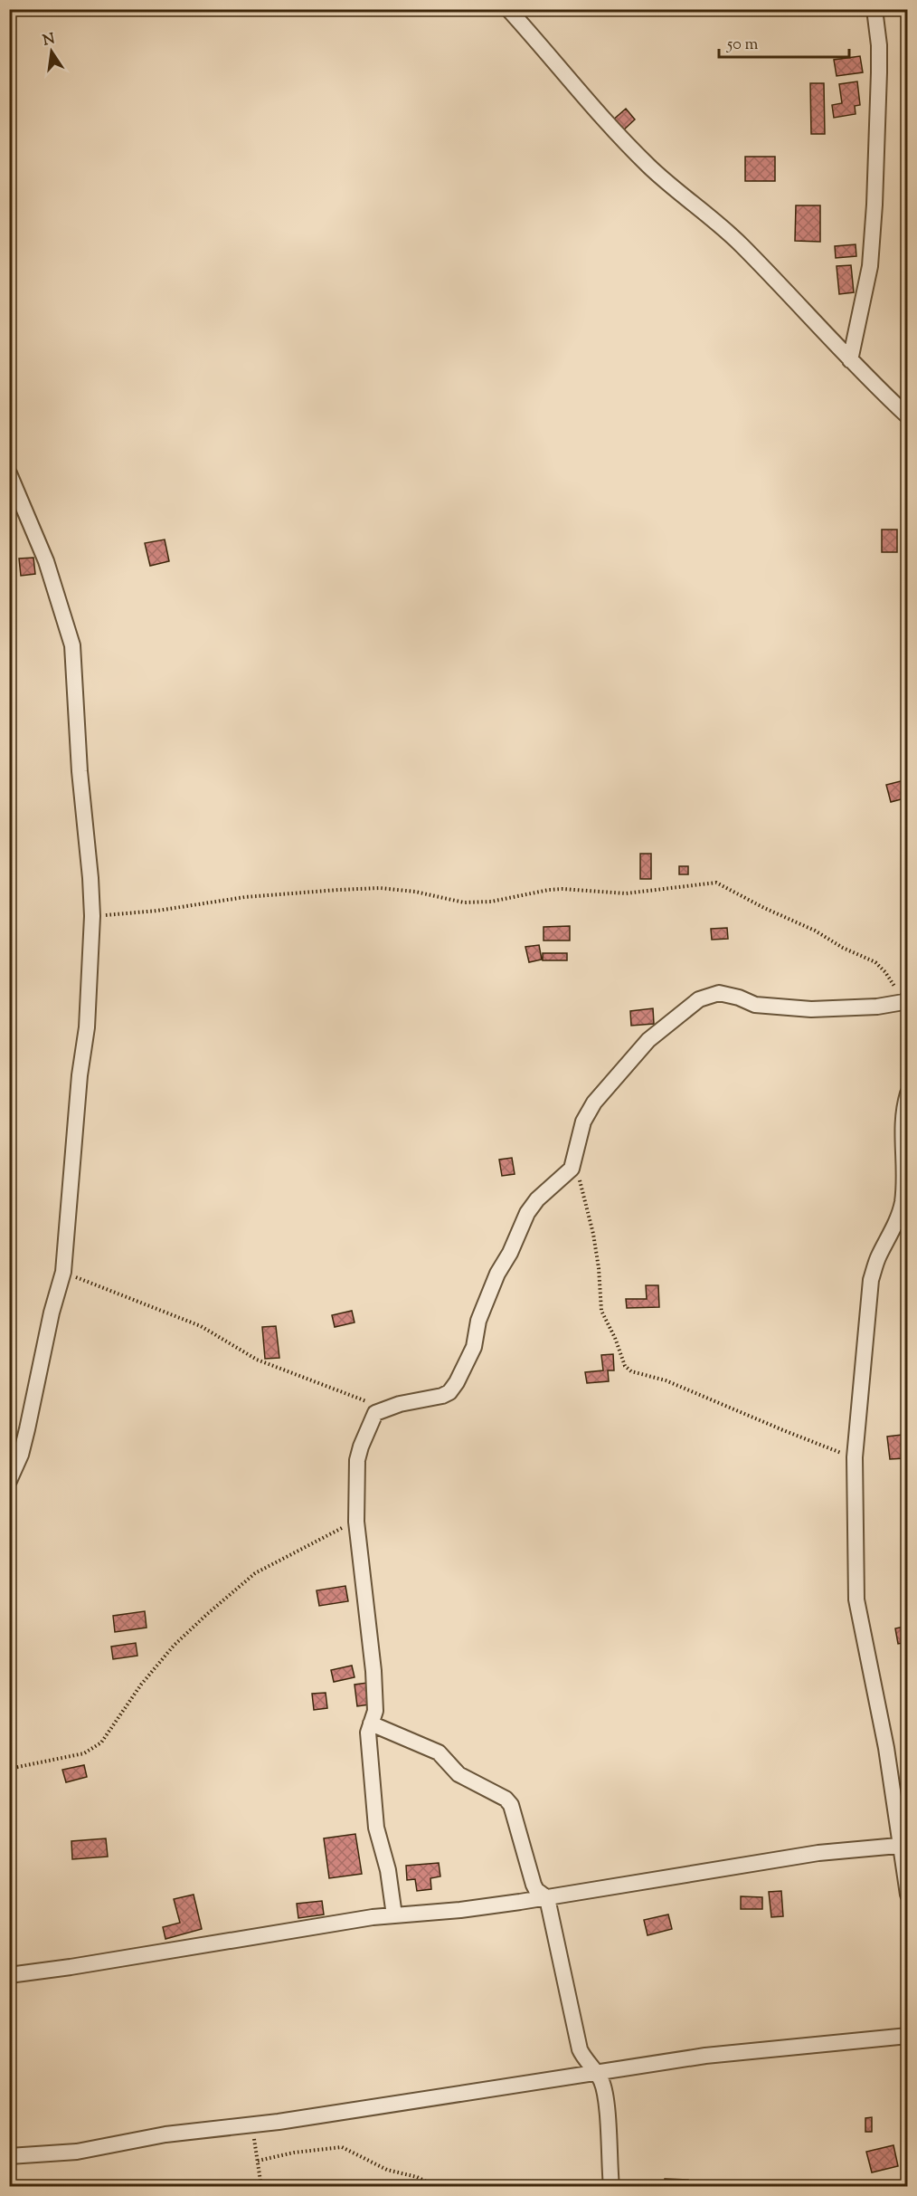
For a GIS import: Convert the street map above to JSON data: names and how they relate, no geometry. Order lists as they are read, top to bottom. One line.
{"scale_bar":"50 m","north":"top"}
